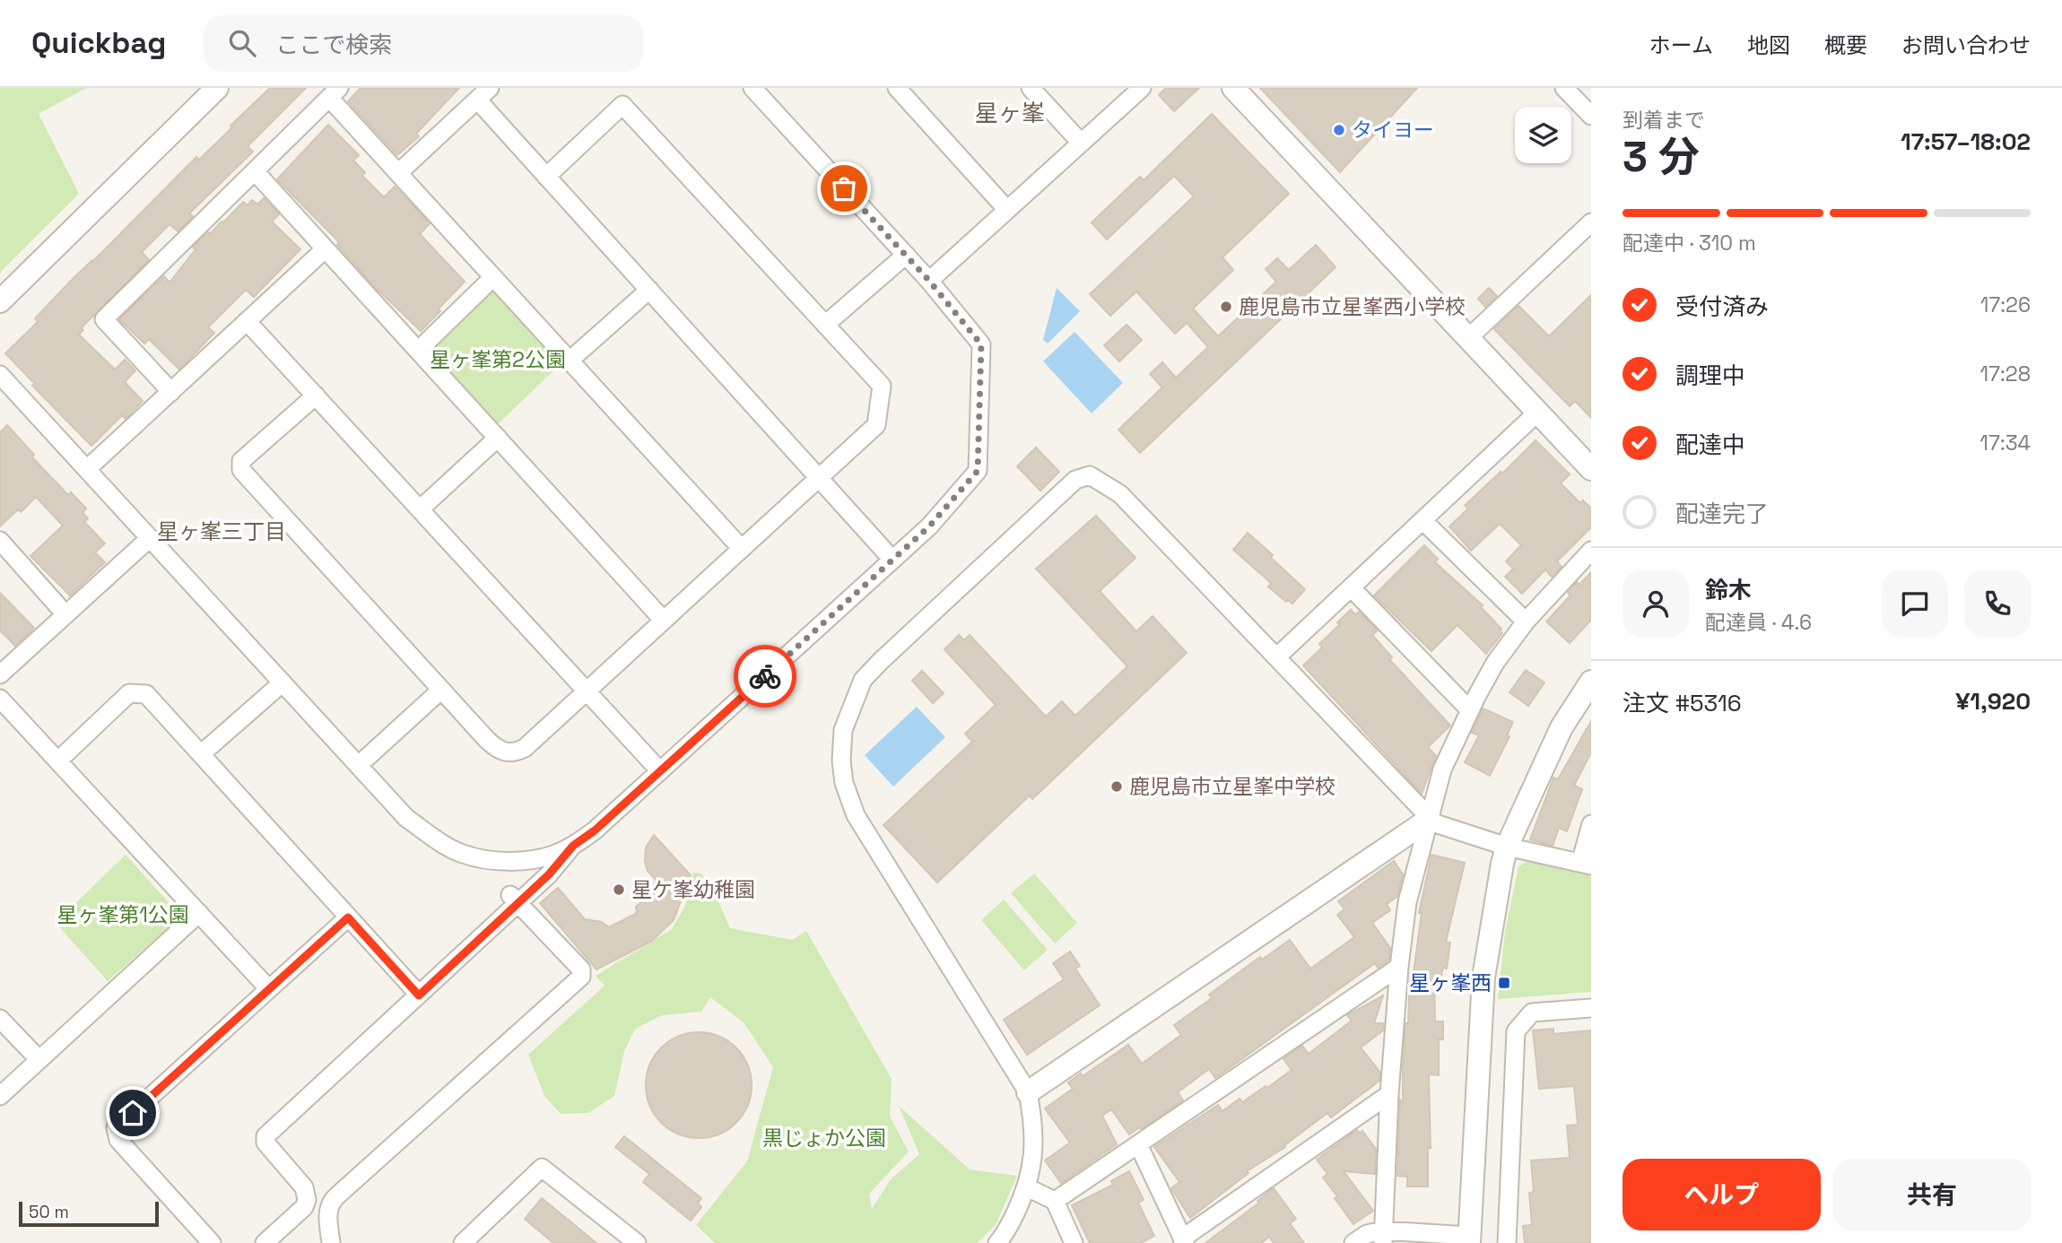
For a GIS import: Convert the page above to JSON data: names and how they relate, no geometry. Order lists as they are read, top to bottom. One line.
{"districts":["星ヶ峯","星ヶ峯三丁目"],"parks":["星ヶ峯第2公園","星ヶ峯第1公園","黒じょか公園"],"places":{"other":["タイヨー","鹿児島市立星峯西小学校","鹿児島市立星峯中学校","星ケ峯幼稚園"],"transit":["星ヶ峯西"]},"scale_bar":"50 m","page":{"header":"Quickbag","search":"ここで検索","nav":["ホーム","地図","概要","お問い合わせ"],"heading":["3 分","到着まで","17:57–18:02"],"panel":["鈴木","配達員 · 4.6","注文 #5316","¥1,920"],"bar":"配達中 · 310 m","list":[["受付済み","17:26"],["調理中","17:28"],["配達中","17:34"],"配達完了"],"buttons":["ヘルプ","共有"],"scale":"50 m"}}
